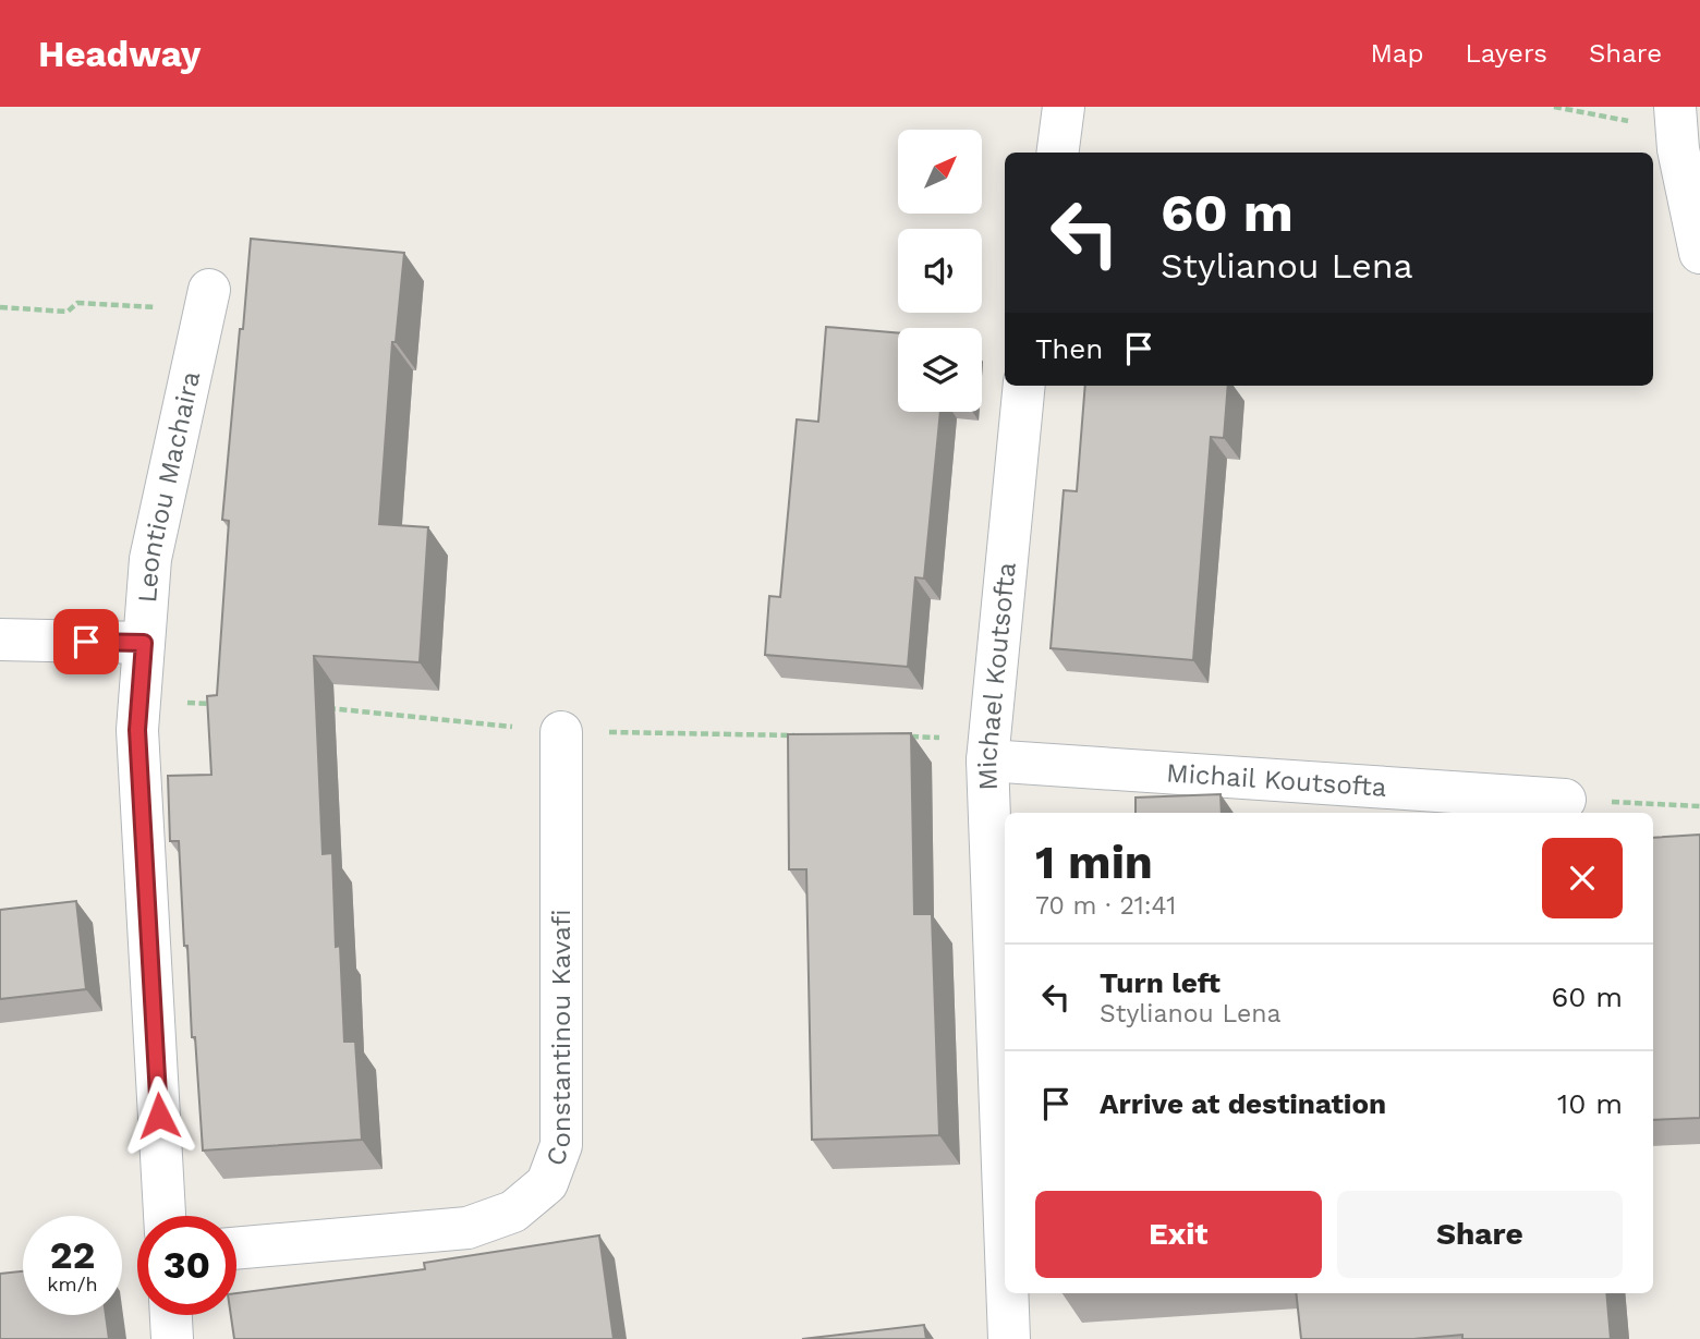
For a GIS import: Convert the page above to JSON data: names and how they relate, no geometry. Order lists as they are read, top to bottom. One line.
{"streets":{"street":["Leontiou Machaira","Michael Koutsofta","Michail Koutsofta","Constantinou Kavafi"]},"crossings":[["Michael Koutsofta","Michail Koutsofta"]],"north":"top right","page":{"header":"Headway","nav":["Map","Layers","Share"],"turn":["60 m","Stylianou Lena"],"then":"Then","heading":["1 min","70 m · 21:41"],"list":[{"name":"Turn left","note":"Stylianou Lena","value":"60 m"},{"name":"Arrive at destination","value":"10 m"}],"buttons":["Exit","Share"],"speed":"22 km/h","limit":"30"}}
